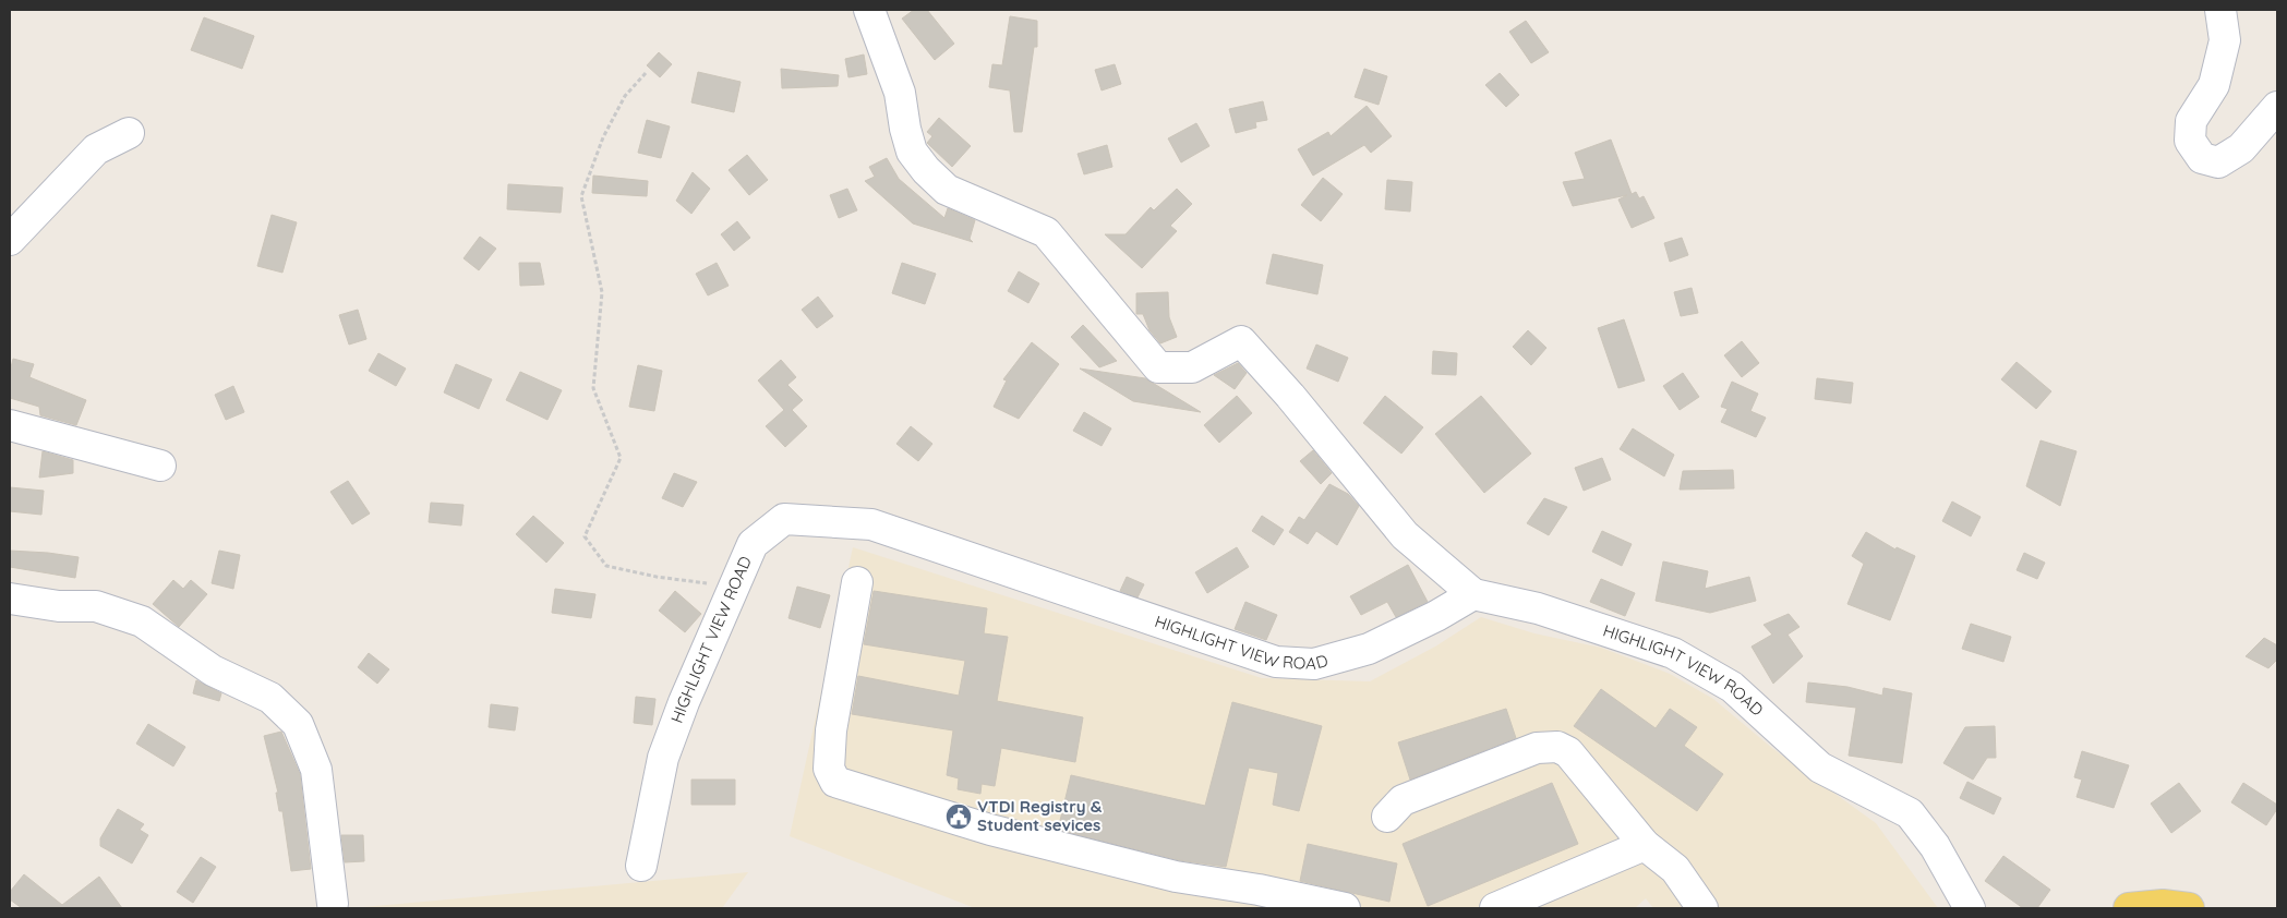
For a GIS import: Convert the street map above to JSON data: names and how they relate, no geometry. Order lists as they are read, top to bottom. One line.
{"streets":{"street":["HIGHLIGHT VIEW ROAD"]},"places":{"public building":["VTDI Registry & Student sevices"]}}
